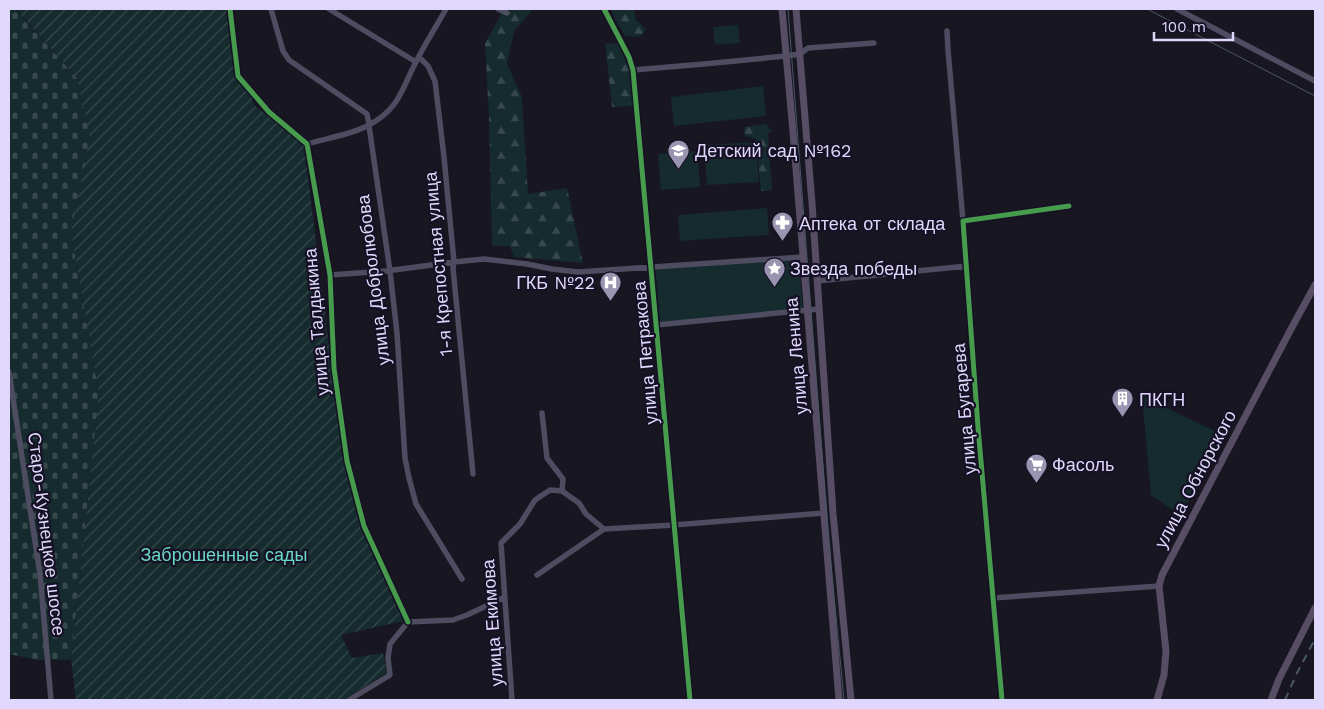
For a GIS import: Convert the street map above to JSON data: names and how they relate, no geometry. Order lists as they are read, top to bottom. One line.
{"streets":{"main road":["улица Ленина","улица Обнорского"],"street":["1-я Крепостная улица","улица Добролюбова","улица Талдыкина","улица Петракова","улица Бугарева","Старо-Кузнецкое шоссе","улица Екимова"]},"parks":["Заброшенные сады"],"places":{"school or university":["Детский сад №162"],"pharmacy":["Аптека от склада"],"place":["Звезда победы"],"hospital":["ГКБ №22"],"building":["ПКГН"],"supermarket":["Фасоль"]},"scale_bar":"100 m"}
